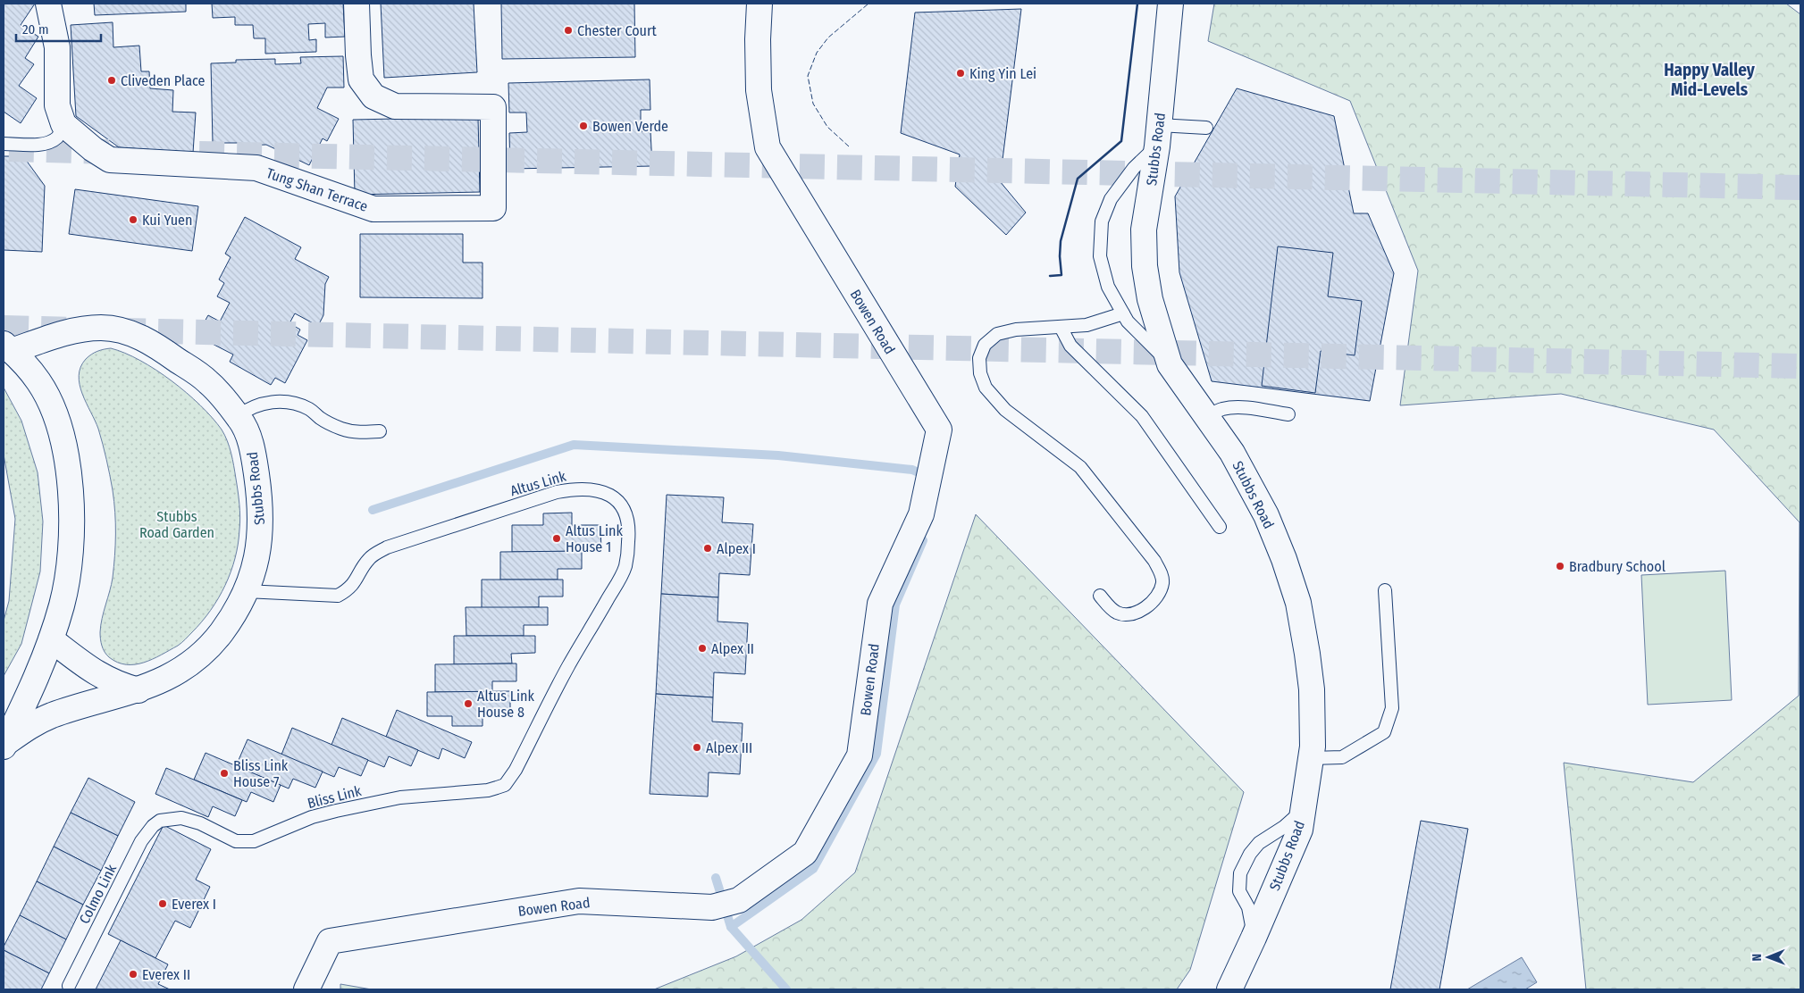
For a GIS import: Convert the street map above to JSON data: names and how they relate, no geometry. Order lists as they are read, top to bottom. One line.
{"streets":{"street":["Stubbs Road","Tung Shan Terrace","Bowen Road"],"lane":["Altus Link","Bliss Link","Colmo Link"]},"crossings":[["Stubbs Road","Altus Link"],["Altus Link","Bliss Link"],["Bliss Link","Colmo Link"]],"districts":["Happy Valley Mid-Levels"],"parks":["Stubbs Road Garden"],"places":["Chester Court","King Yin Lei","Cliveden Place","Bowen Verde","Kui Yuen","Altus Link House 1","Alpex I","Bradbury School","Alpex II","Altus Link House 8","Alpex III","Bliss Link House 7","Everex I","Everex II"],"scale_bar":"20 m","north":"left"}
